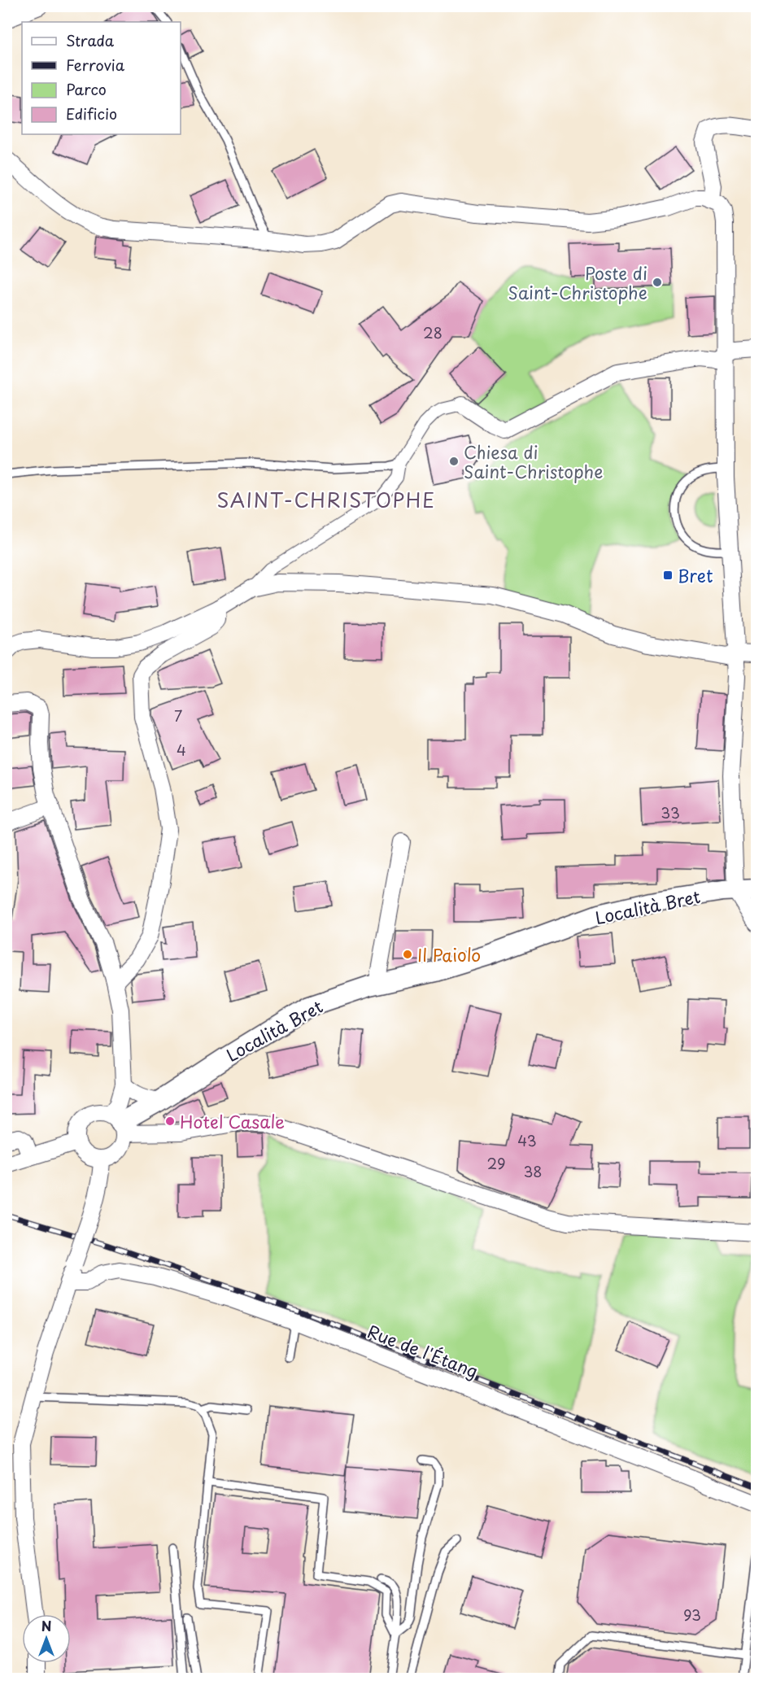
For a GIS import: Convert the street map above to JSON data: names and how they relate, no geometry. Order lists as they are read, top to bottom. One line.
{"streets":{"street":["Località Bret","Rue de l'Étang"]},"districts":["SAINT-CHRISTOPHE"],"places":{"other":["Poste di Saint-Christophe","Chiesa di Saint-Christophe","Il Paiolo","Hotel Casale"],"transit":["Bret"]},"house_numbers":["28","7","4","33","43","29","38","93"],"legend":["Strada","Ferrovia","Parco","Edificio"],"north":"top"}
